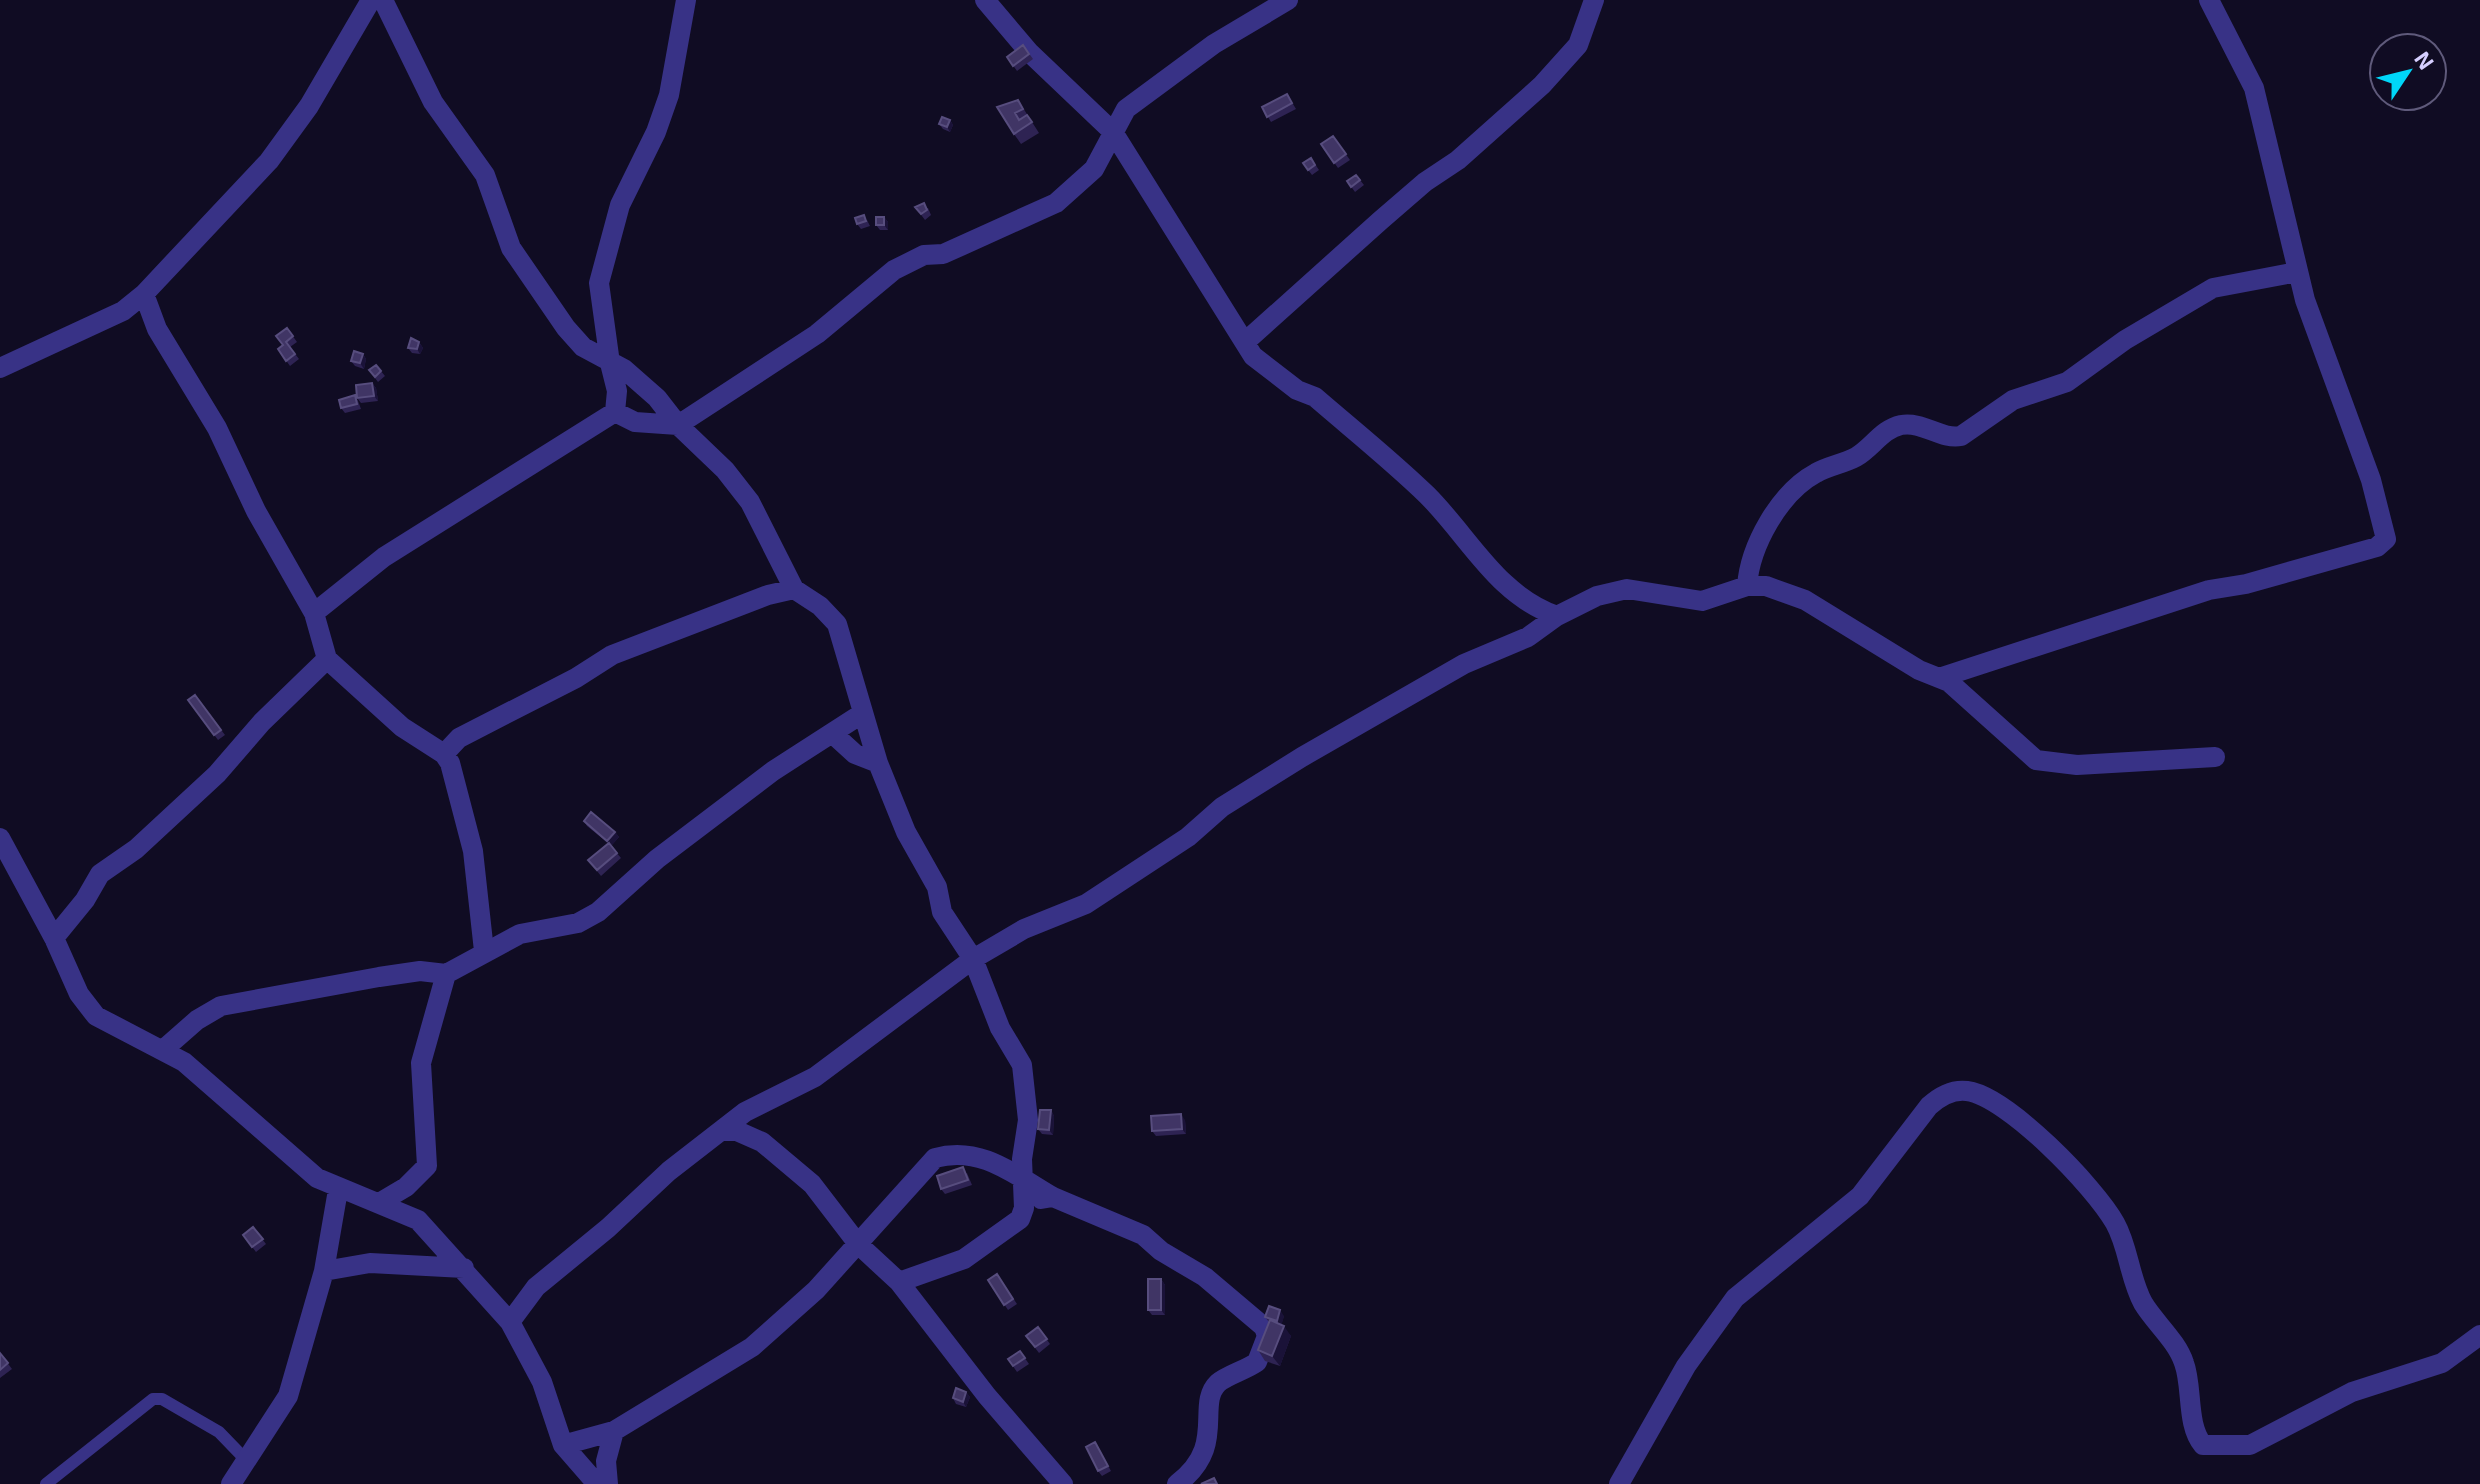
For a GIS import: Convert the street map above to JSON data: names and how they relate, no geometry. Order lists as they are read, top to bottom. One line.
{"north":"top right"}
